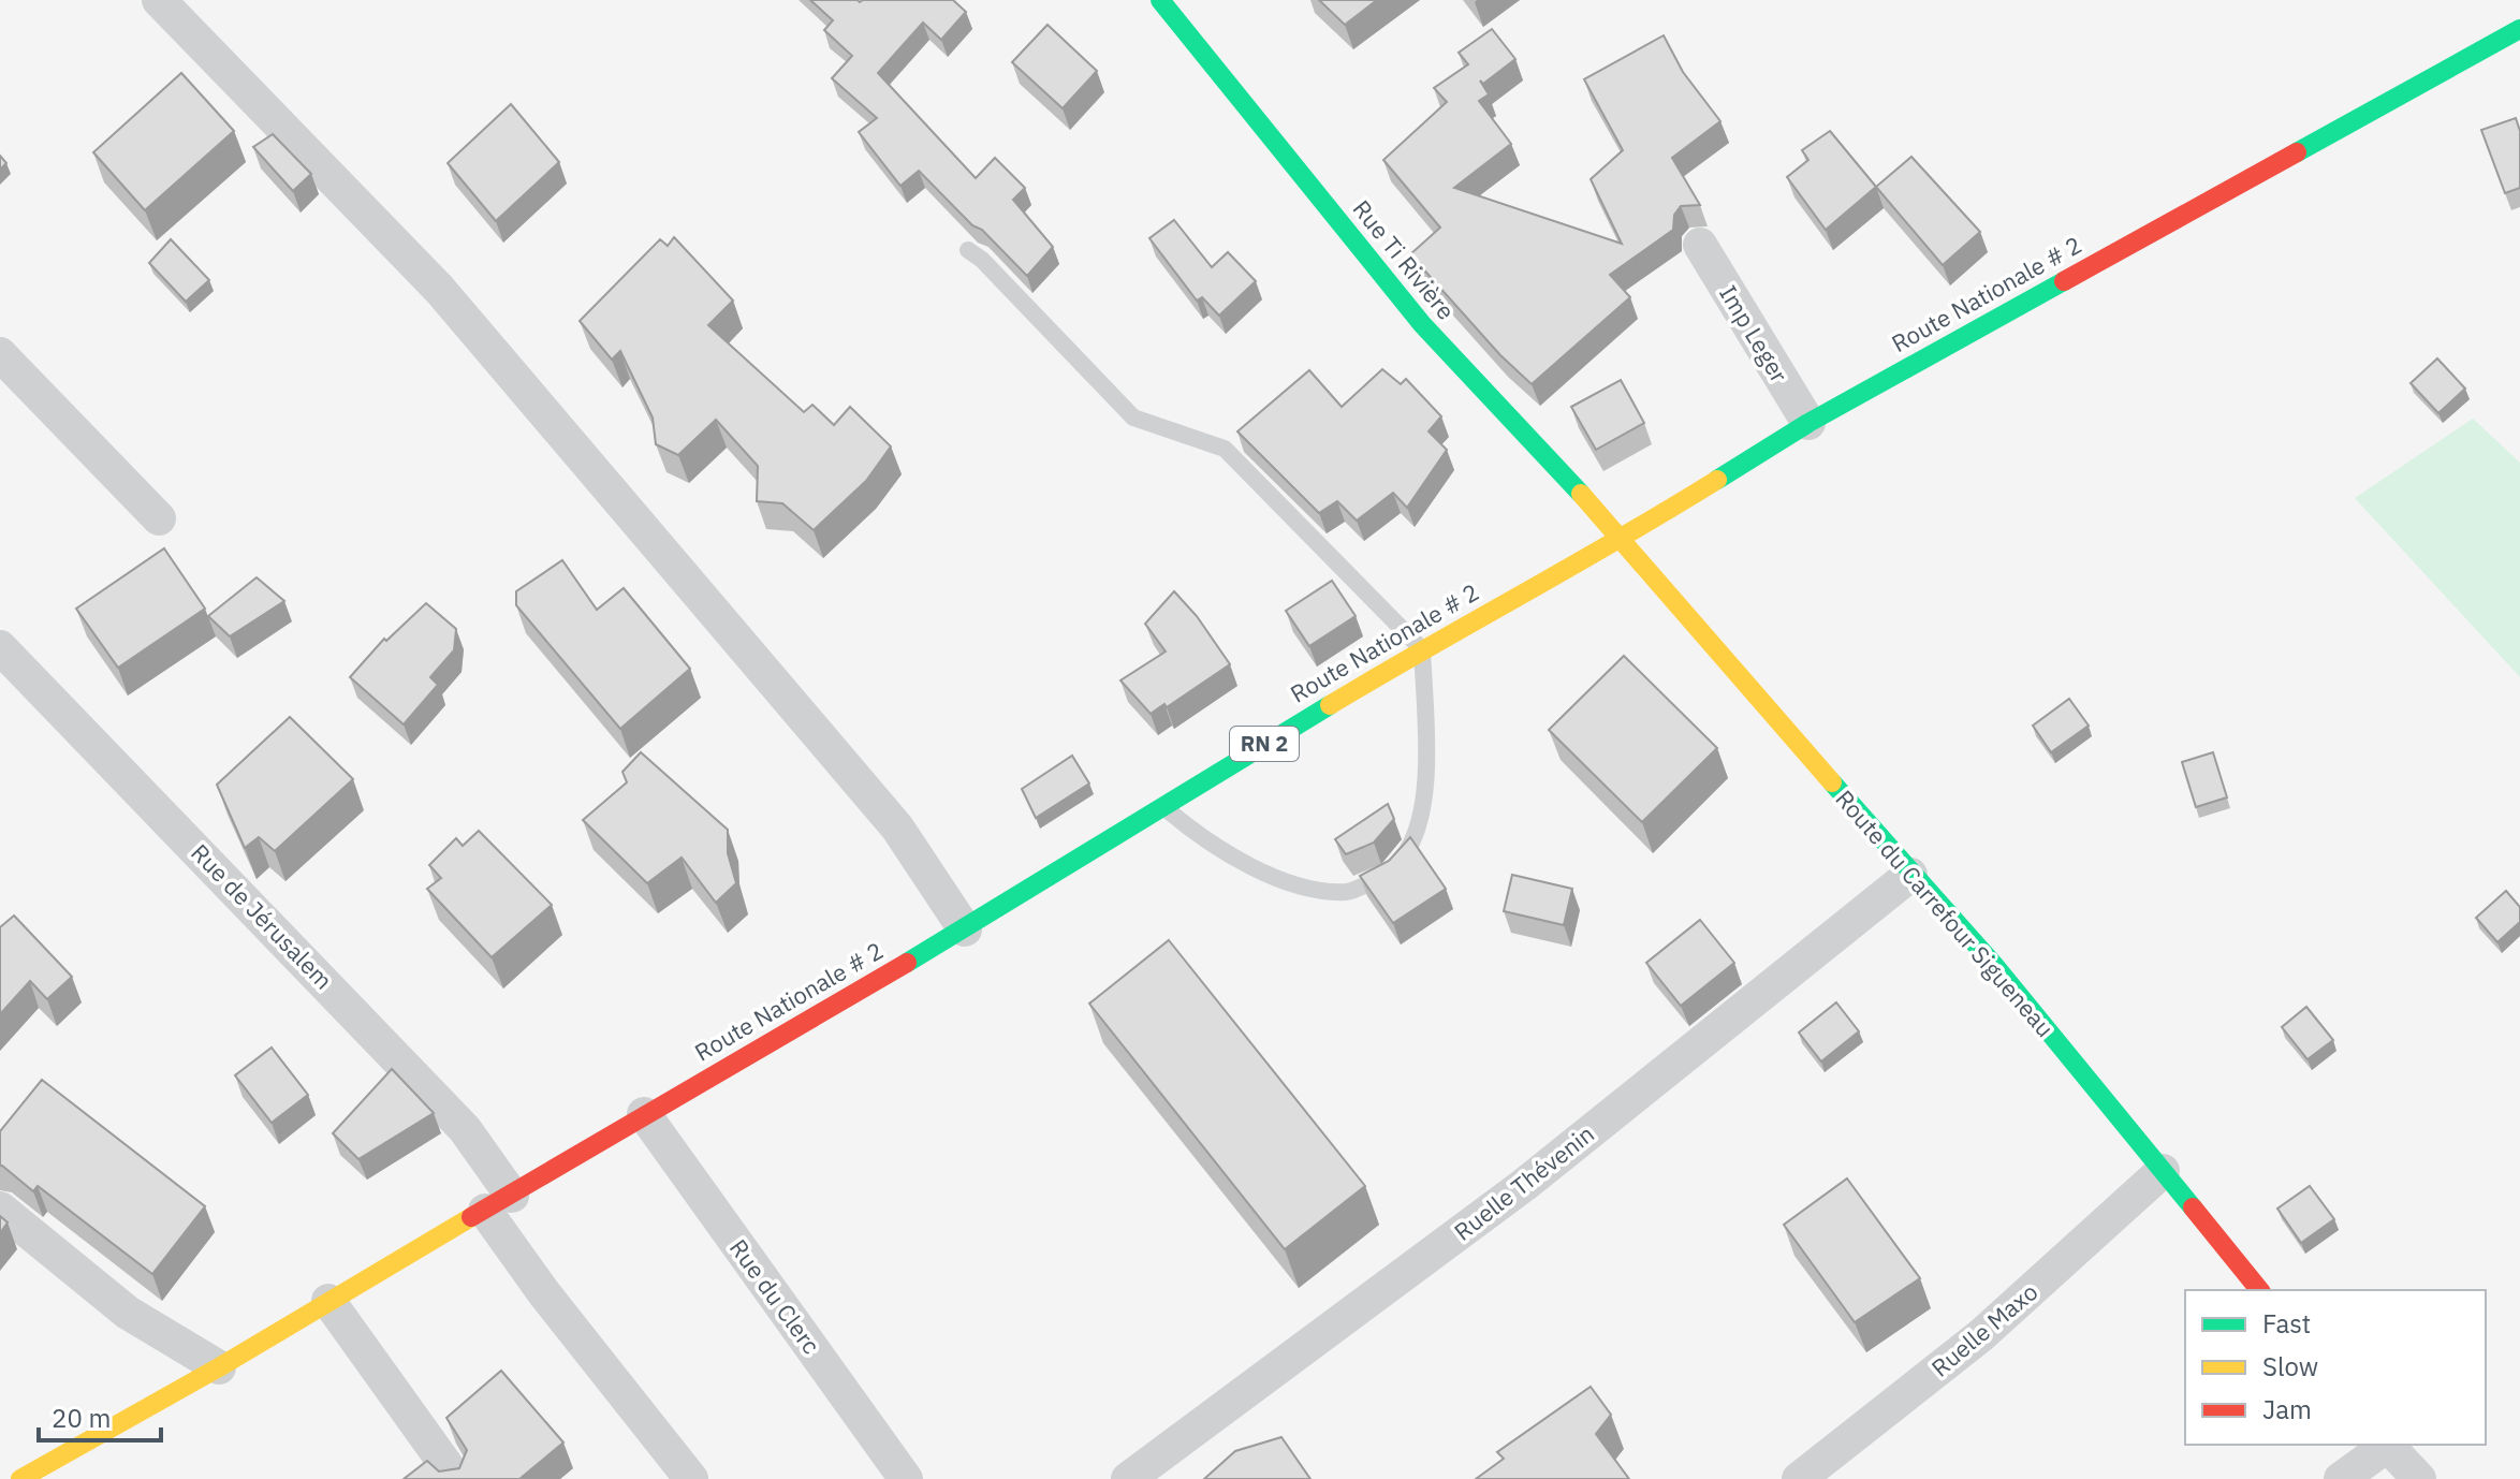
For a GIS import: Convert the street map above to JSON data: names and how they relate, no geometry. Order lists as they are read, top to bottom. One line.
{"streets":{"main road":["Rue Ti Rivière","Route Nationale # 2","RN 2","Route du Carrefour Sigueneau"],"street":["Imp Leger","Rue de Jérusalem","Ruelle Thévenin","Rue du Clerc","Ruelle Maxo"]},"crossings":[["Rue Ti Rivière","Route Nationale # 2"],["Rue Ti Rivière","Route du Carrefour Sigueneau"],["Route Nationale # 2","Imp Leger"],["Route Nationale # 2","Route du Carrefour Sigueneau"],["Route Nationale # 2","Rue de Jérusalem"],["Route Nationale # 2","Rue du Clerc"],["Route du Carrefour Sigueneau","Ruelle Thévenin"],["Route du Carrefour Sigueneau","Ruelle Maxo"]],"legend":["Fast","Slow","Jam"],"scale_bar":"20 m"}
